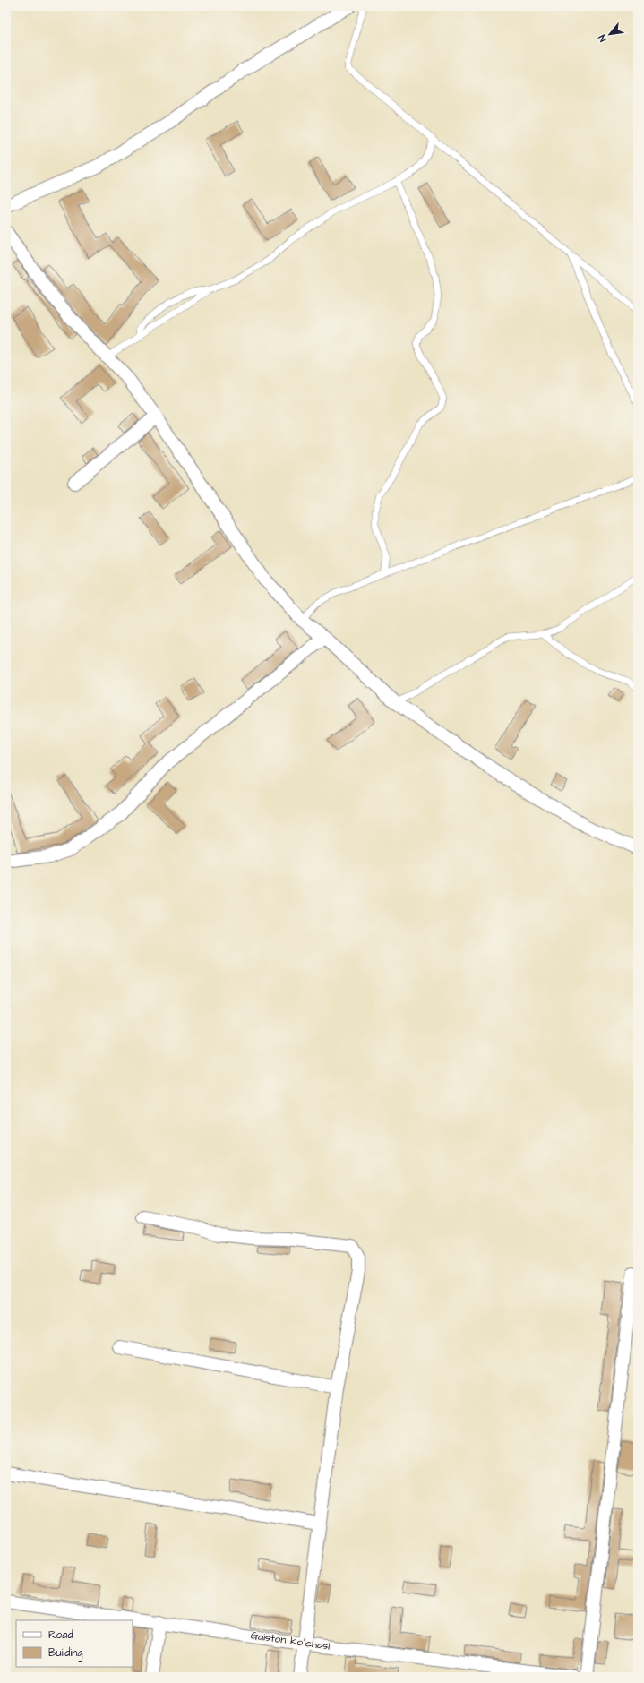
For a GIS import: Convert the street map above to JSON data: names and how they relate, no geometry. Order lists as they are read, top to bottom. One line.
{"streets":{"street":["Gaiston koʻchasi"]},"legend":["Road","Building"],"north":"bottom left"}
